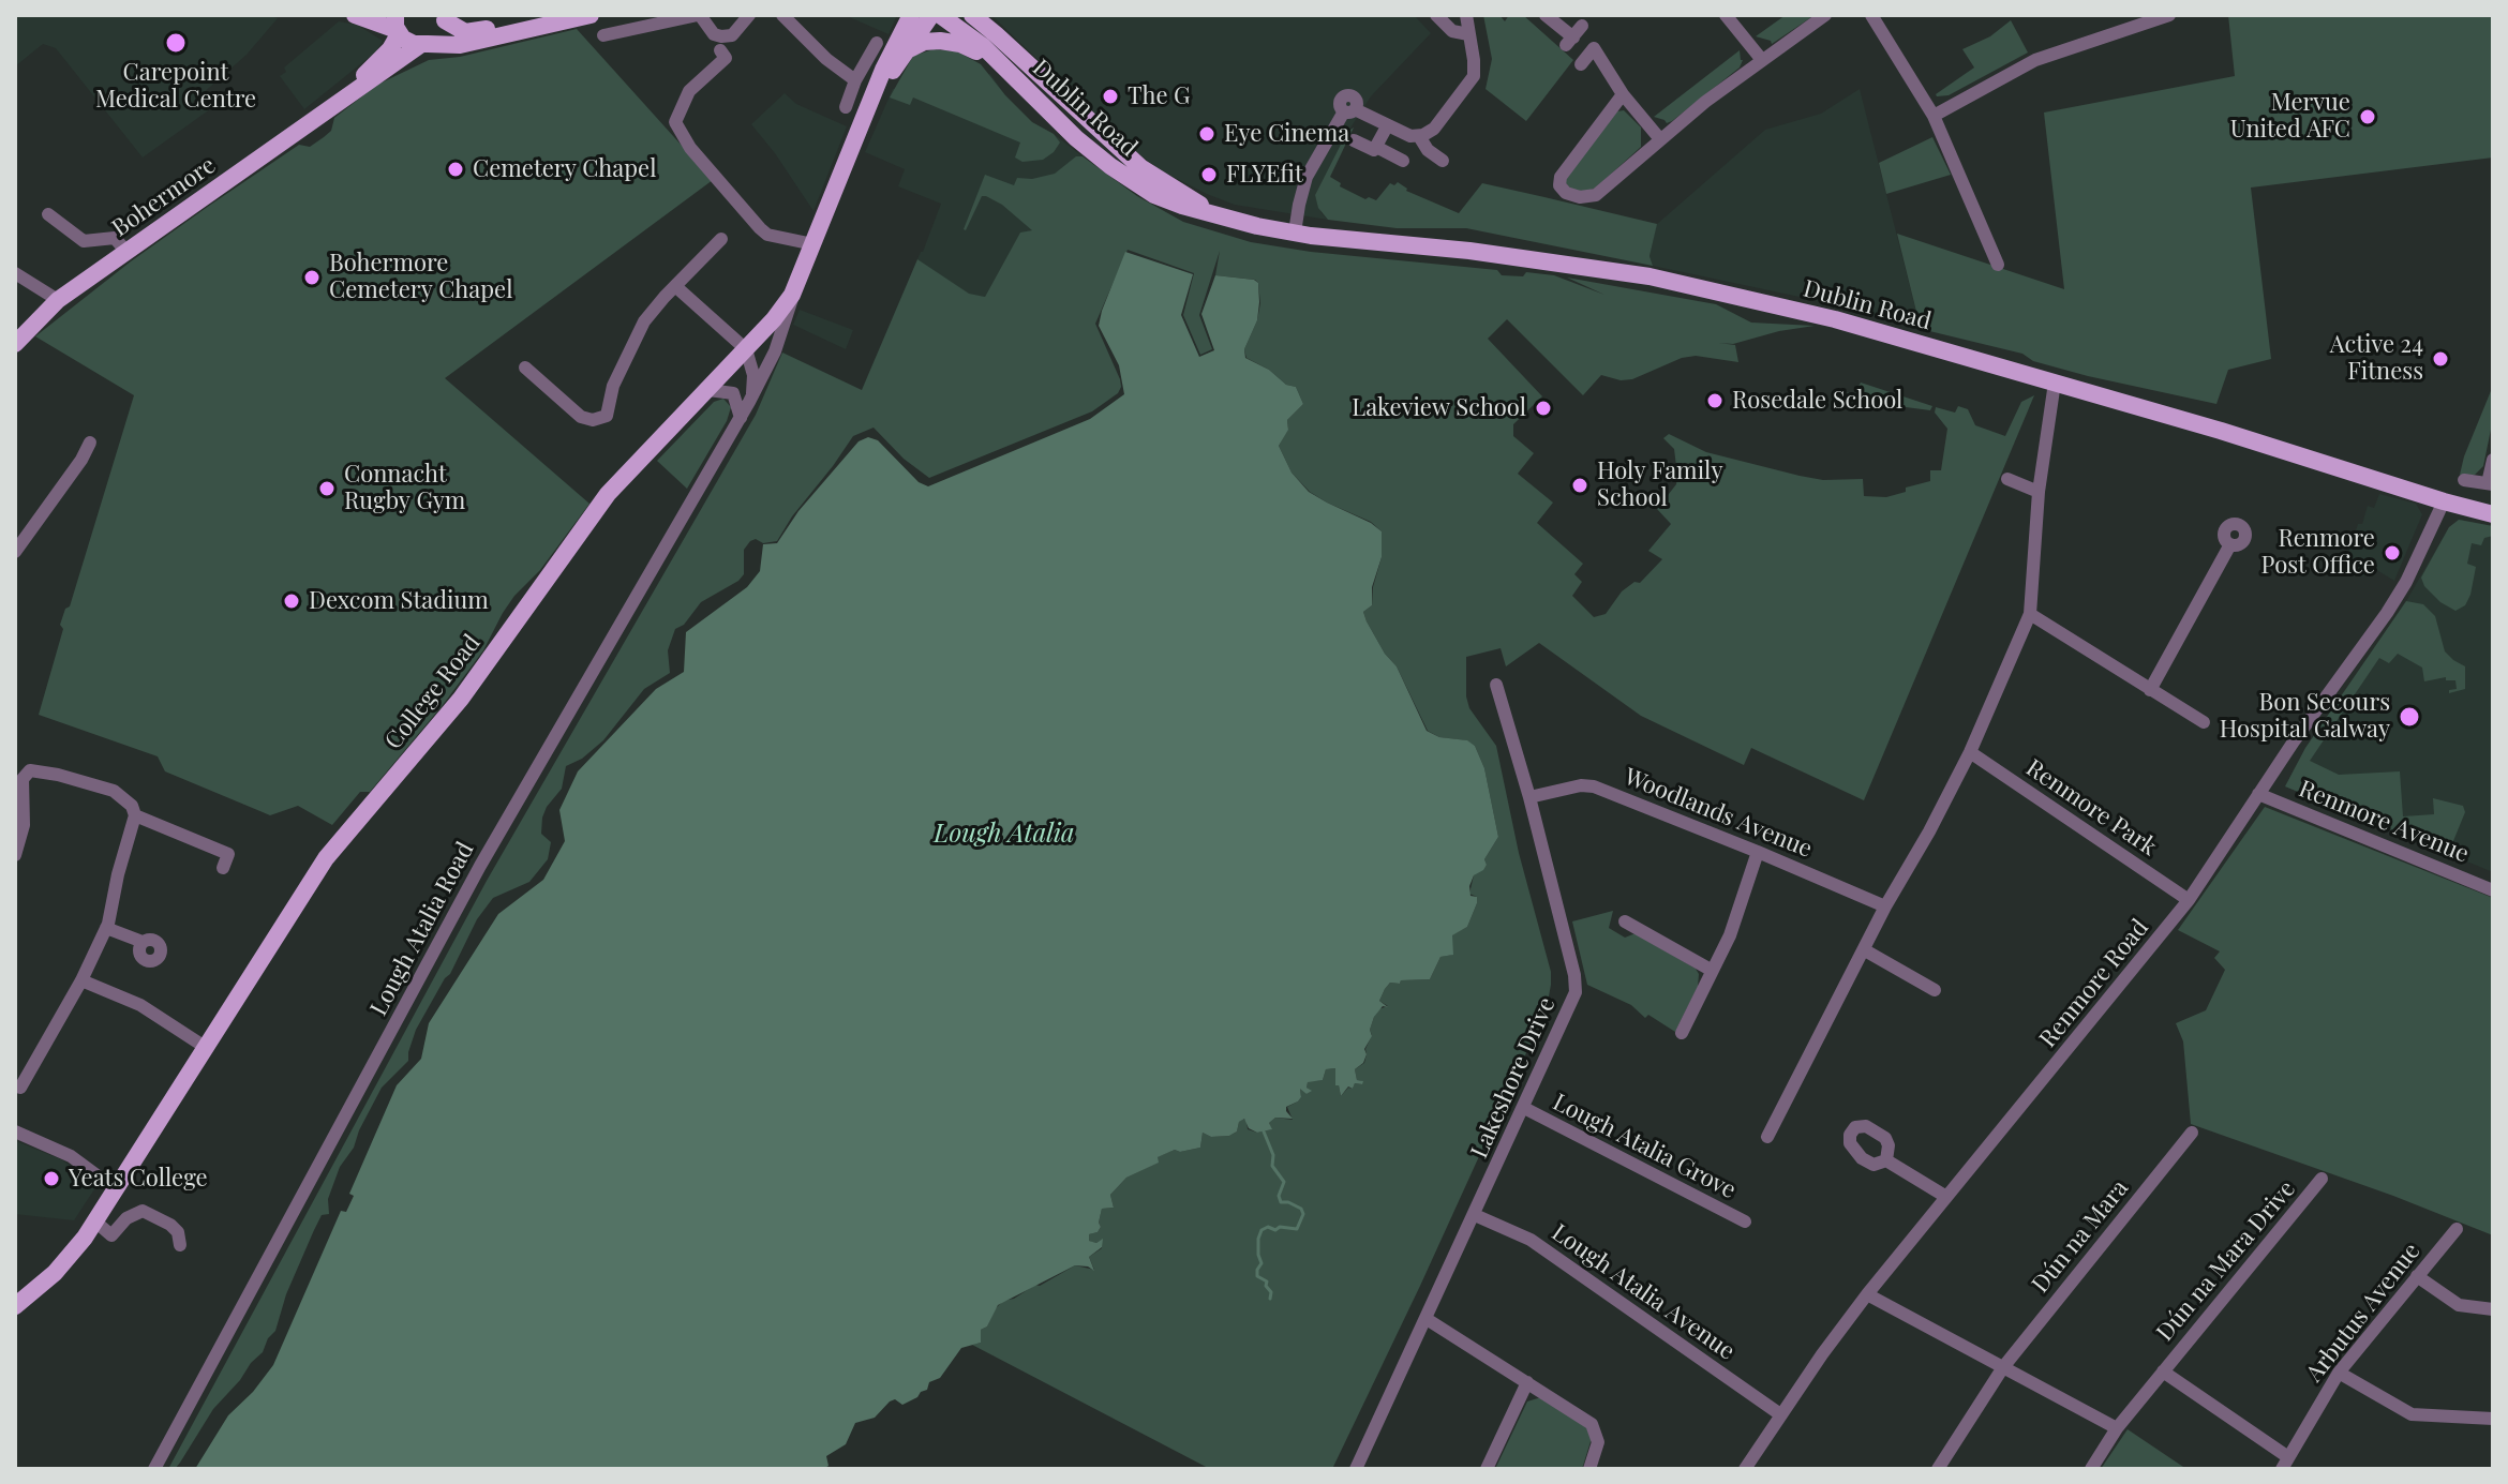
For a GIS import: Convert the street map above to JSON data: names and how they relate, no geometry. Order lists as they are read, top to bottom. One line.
{"streets":{"main road":["Dublin Road","Bohermore","College Road"],"street":["Renmore Park","Woodlands Avenue","Renmore Avenue","Lough Atalia Road","Renmore Road","Lakeshore Drive","Lough Atalia Grove","Dún na Mara","Dún na Mara Drive","Lough Atalia Avenue","Arbutus Avenue"]},"crossings":[["Dublin Road","Renmore Road"],["College Road","Lough Atalia Road"],["Renmore Park","Renmore Road"],["Woodlands Avenue","Lakeshore Drive"],["Renmore Avenue","Renmore Road"],["Renmore Road","Lough Atalia Avenue"],["Lakeshore Drive","Lough Atalia Grove"],["Lakeshore Drive","Lough Atalia Avenue"],["Dún na Mara Drive","Arbutus Avenue"]],"water":["Lough Atalia"],"places":["Carepoint Medical Centre","The G","Mervue United AFC","Eye Cinema","Cemetery Chapel","FLYEfit","Bohermore Cemetery Chapel","Active 24 Fitness","Rosedale School","Lakeview School","Holy Family School","Connacht Rugby Gym","Renmore Post Office","Dexcom Stadium","Bon Secours Hospital Galway","Yeats College"]}
